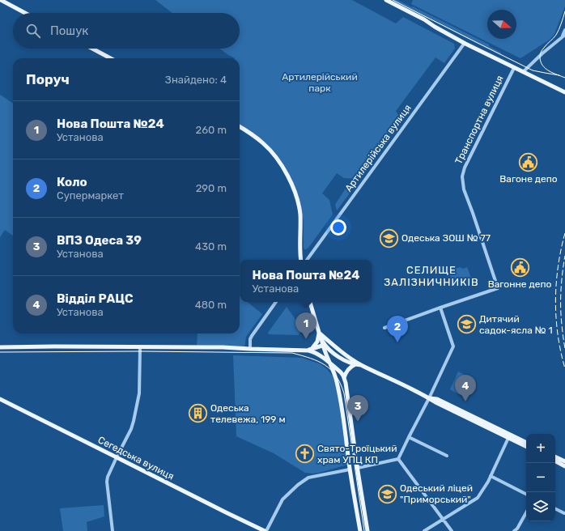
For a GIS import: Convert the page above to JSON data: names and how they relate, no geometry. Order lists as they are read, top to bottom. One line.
{"streets":{"main road":["Сегедська вулиця"],"street":["Транспортна вулиця","Артилерійська вулиця"]},"districts":["СЕЛИЩЕ ЗАЛІЗНИЧНИКІВ"],"parks":["Артилерійський парк"],"places":{"public building":["Вагоне депо","Вагонне депо"],"school or university":["Одеська ЗОШ № 77","Дитячий садок-ясла № 1","Одеський ліцей \"Приморський\""],"building":["Одеська телевежа, 199 м"],"church":["Свято-Троїцький храм УПЦ КП"]},"north":"right","page":{"search":"Пошук","heading":["Поруч","Знайдено: 4"],"list":[{"mark":"1","name":"Нова Пошта №24","note":"Установа","value":"260 m"},{"mark":"2","name":"Коло","note":"Супермаркет","value":"290 m"},{"mark":"3","name":"ВПЗ Одеса 39","note":"Установа","value":"430 m"},{"mark":"4","name":"Відділ РАЦС","note":"Установа","value":"480 m"}],"popup":["Нова Пошта №24","Установа"],"pins":["1","2","4","3"],"map_buttons":["+","−"]}}
